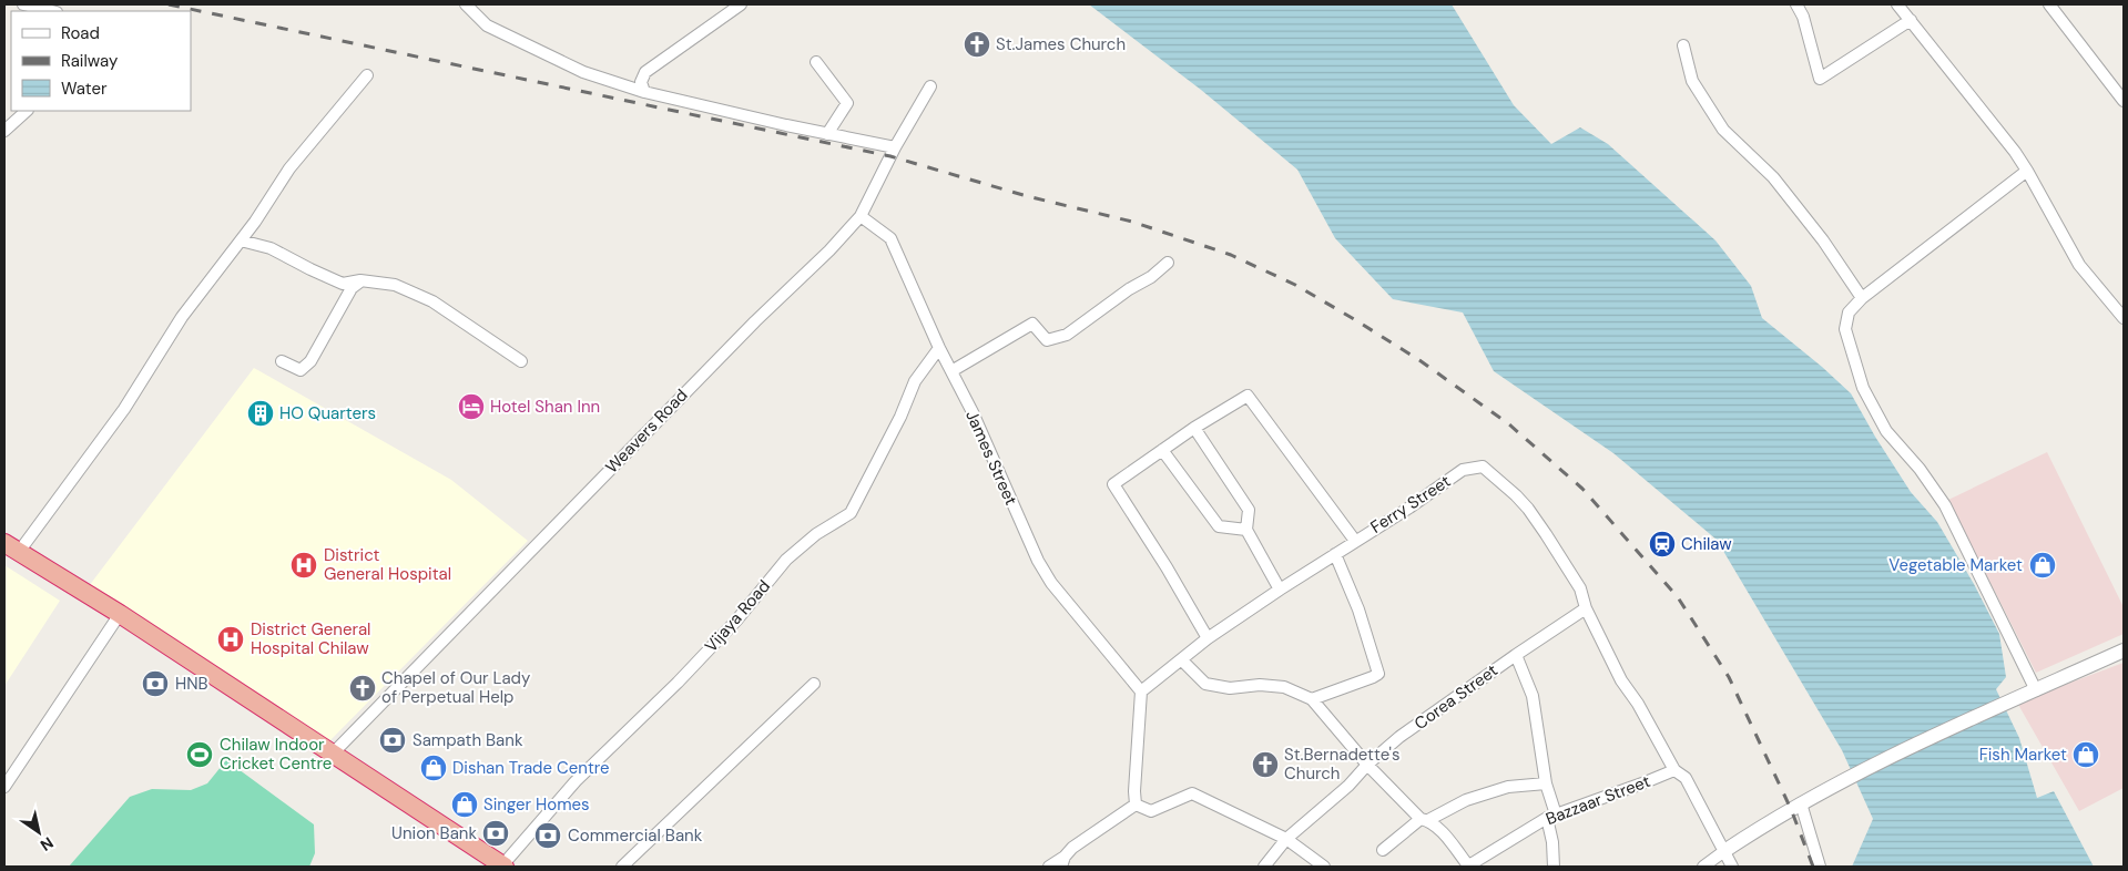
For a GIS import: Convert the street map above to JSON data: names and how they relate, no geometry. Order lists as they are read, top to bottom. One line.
{"streets":{"street":["Weavers Road","James Street","Ferry Street","Vijaya Road","Corea Street","Bazzaar Street"]},"crossings":[["Weavers Road","James Street"],["James Street","Ferry Street"],["James Street","Vijaya Road"],["Ferry Street","Corea Street"],["Ferry Street","Bazzaar Street"]],"places":{"church":["St.James Church","Chapel of Our Lady of Perpetual Help","St.Bernadette's Church"],"hotel":["Hotel Shan Inn"],"building":["HO Quarters"],"station":["Chilaw"],"hospital":["District General Hospital","District General Hospital Chilaw"],"shop":["Vegetable Market","Fish Market","Dishan Trade Centre","Singer Homes"],"bank":["HNB","Sampath Bank","Union Bank","Commercial Bank"],"sports":["Chilaw Indoor Cricket Centre"]},"legend":["Road","Railway","Water"],"north":"bottom right"}
